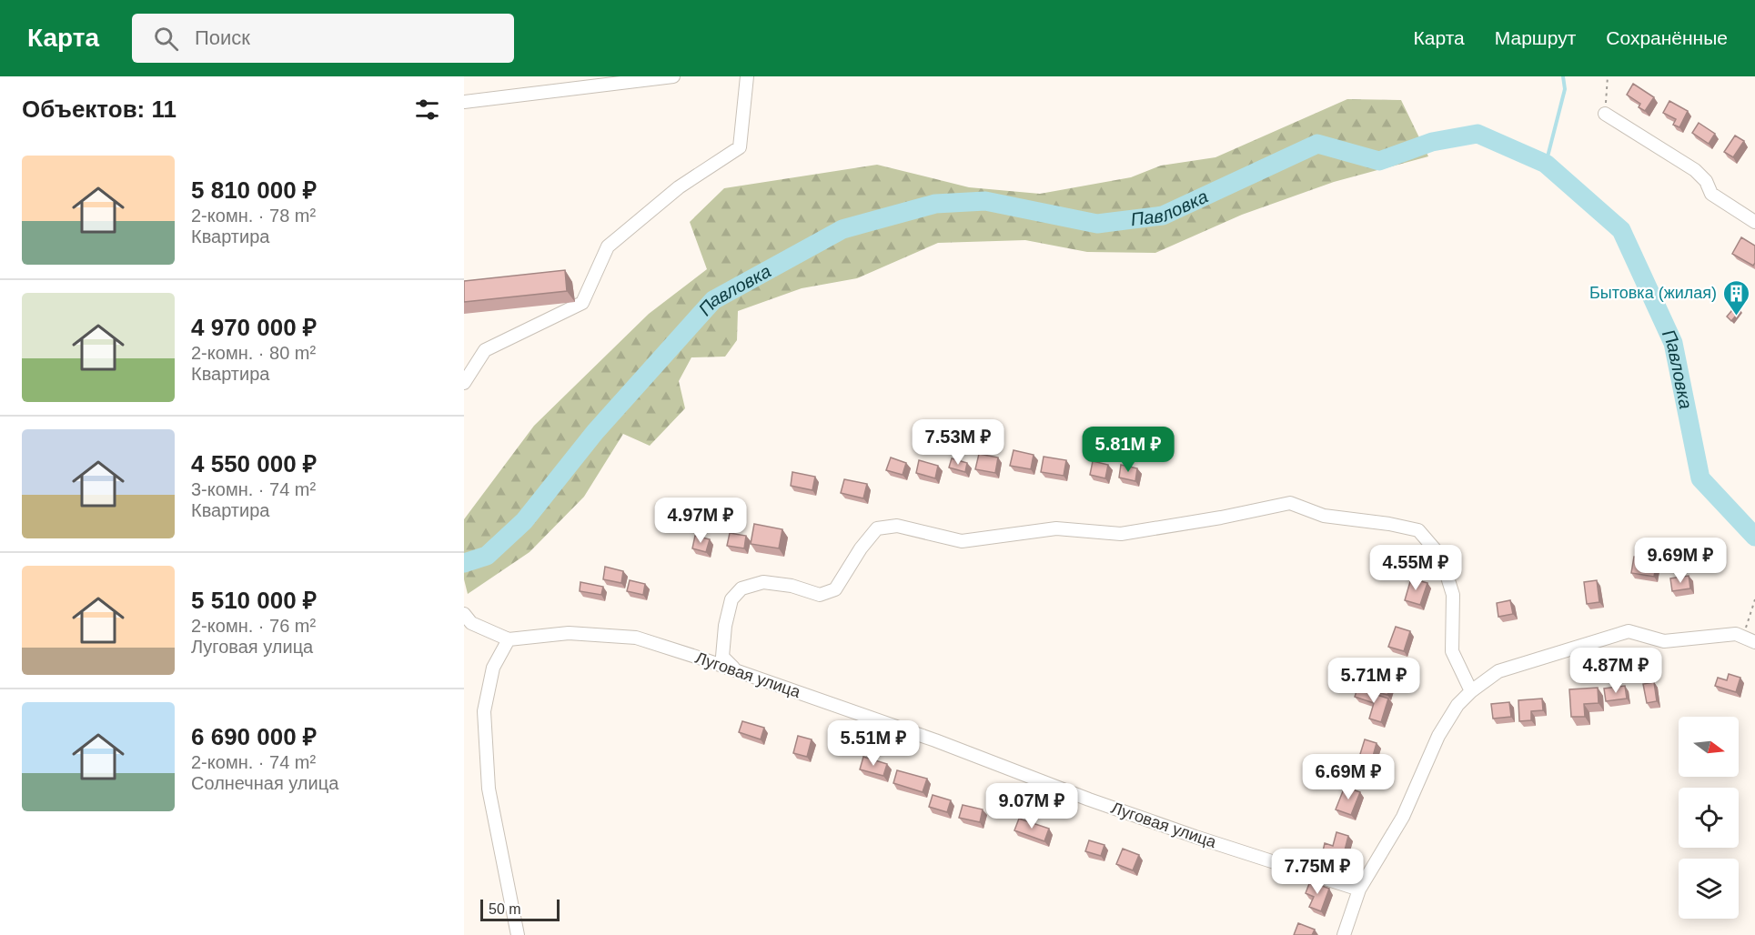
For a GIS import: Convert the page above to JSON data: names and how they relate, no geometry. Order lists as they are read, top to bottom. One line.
{"streets":{"street":["Луговая улица"]},"water":["Павловка"],"places":{"building":["Бытовка (жилая)"]},"scale_bar":"50 m","north":"right","page":{"header":"Карта","search":"Поиск","nav":["Карта","Маршрут","Сохранённые"],"heading":"Объектов: 11","list":[{"name":"5 810 000 ₽","note":"2-комн. · 78 m² · Квартира"},{"name":"4 970 000 ₽","note":"2-комн. · 80 m² · Квартира"},{"name":"4 550 000 ₽","note":"3-комн. · 74 m² · Квартира"},{"name":"5 510 000 ₽","note":"2-комн. · 76 m² · Луговая улица"},{"name":"6 690 000 ₽","note":"2-комн. · 74 m² · Солнечная улица"}],"price":["7.53M ₽","5.81M ₽","4.97M ₽","9.69M ₽","4.55M ₽","4.87M ₽","5.71M ₽","5.51M ₽","6.69M ₽","9.07M ₽","7.75M ₽"],"scale":"50 m"}}
